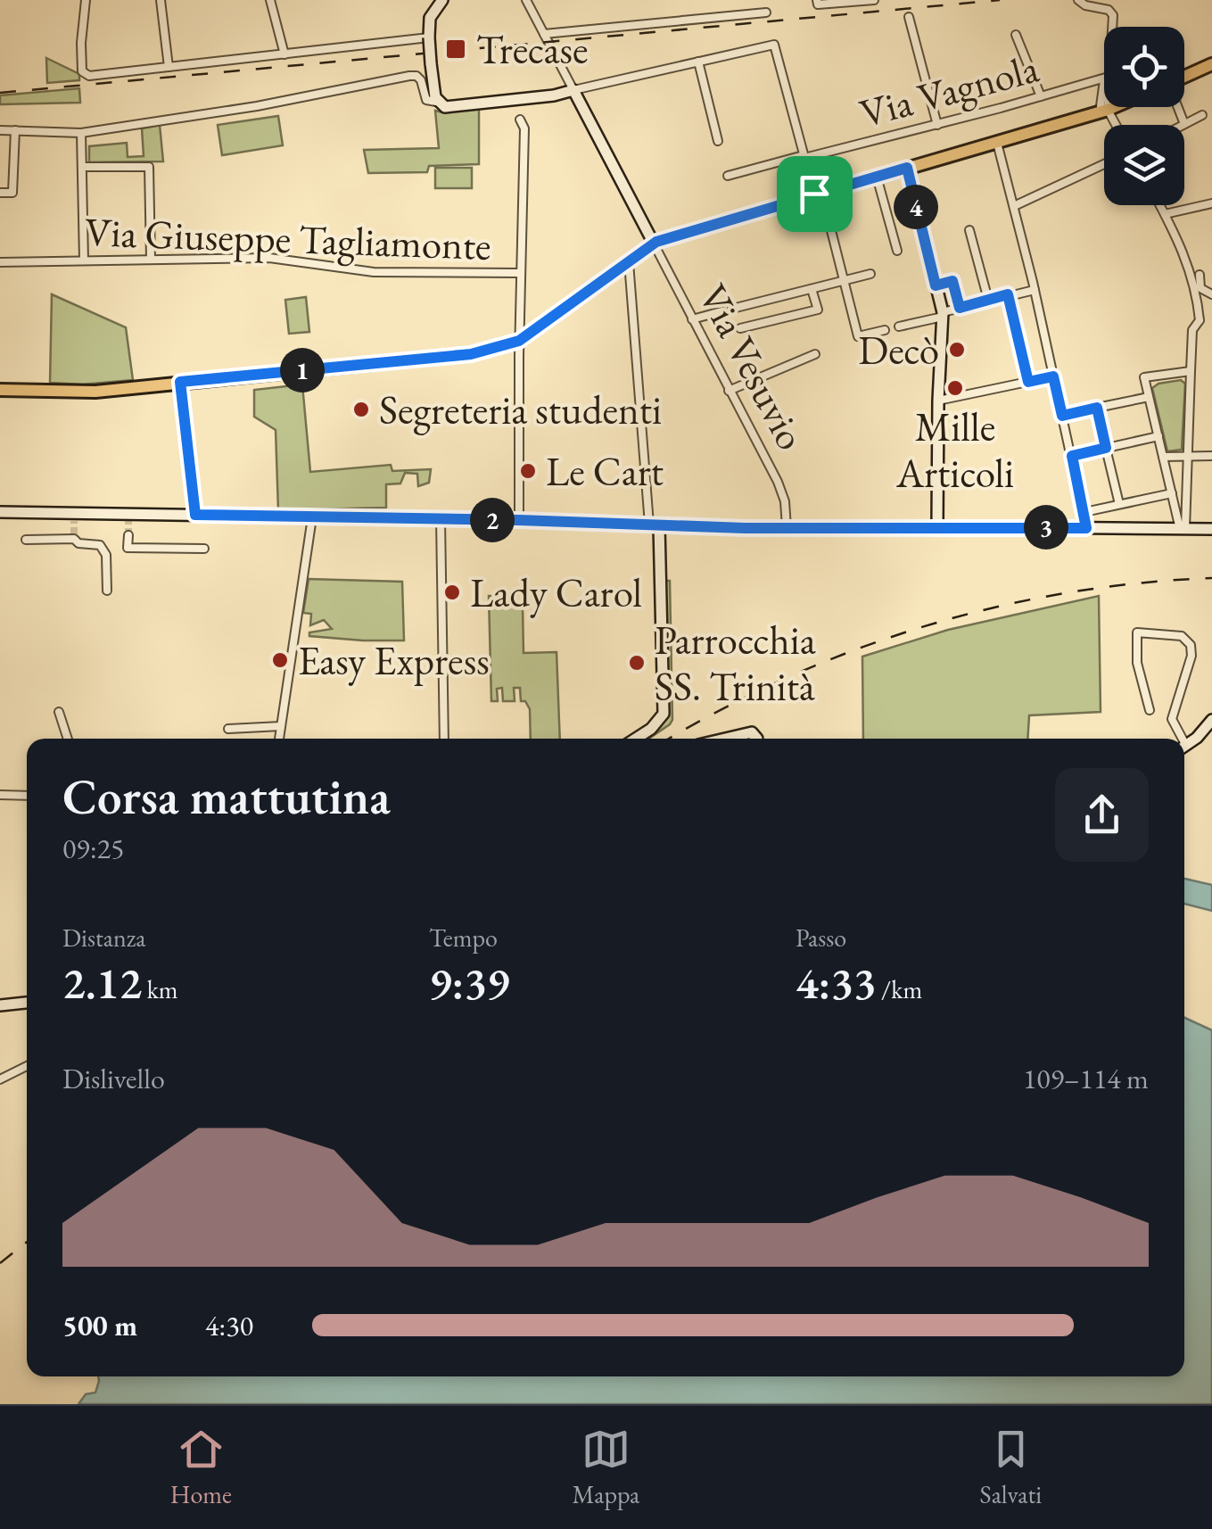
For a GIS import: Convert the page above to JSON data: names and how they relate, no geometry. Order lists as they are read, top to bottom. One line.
{"streets":{"street":["Via Vagnola","Via Giuseppe Tagliamonte","Via Vesuvio"]},"places":{"transit":["Trecase"],"other":["Decò","Mille Articoli","Segreteria studenti","Le Cart","Lady Carol","Easy Express","Parrocchia SS. Trinità"]},"page":{"pins":["4","1","2","3"],"heading":["Corsa mattutina","09:25"],"stats":[["Distanza","2.12 km"],["Tempo","9:39"],["Passo","4:33 /km"]],"chart":["Dislivello","109–114 m"],"list":[{"name":"500 m","note":"4:30"}],"tabs":["Home","Mappa","Salvati"]}}
